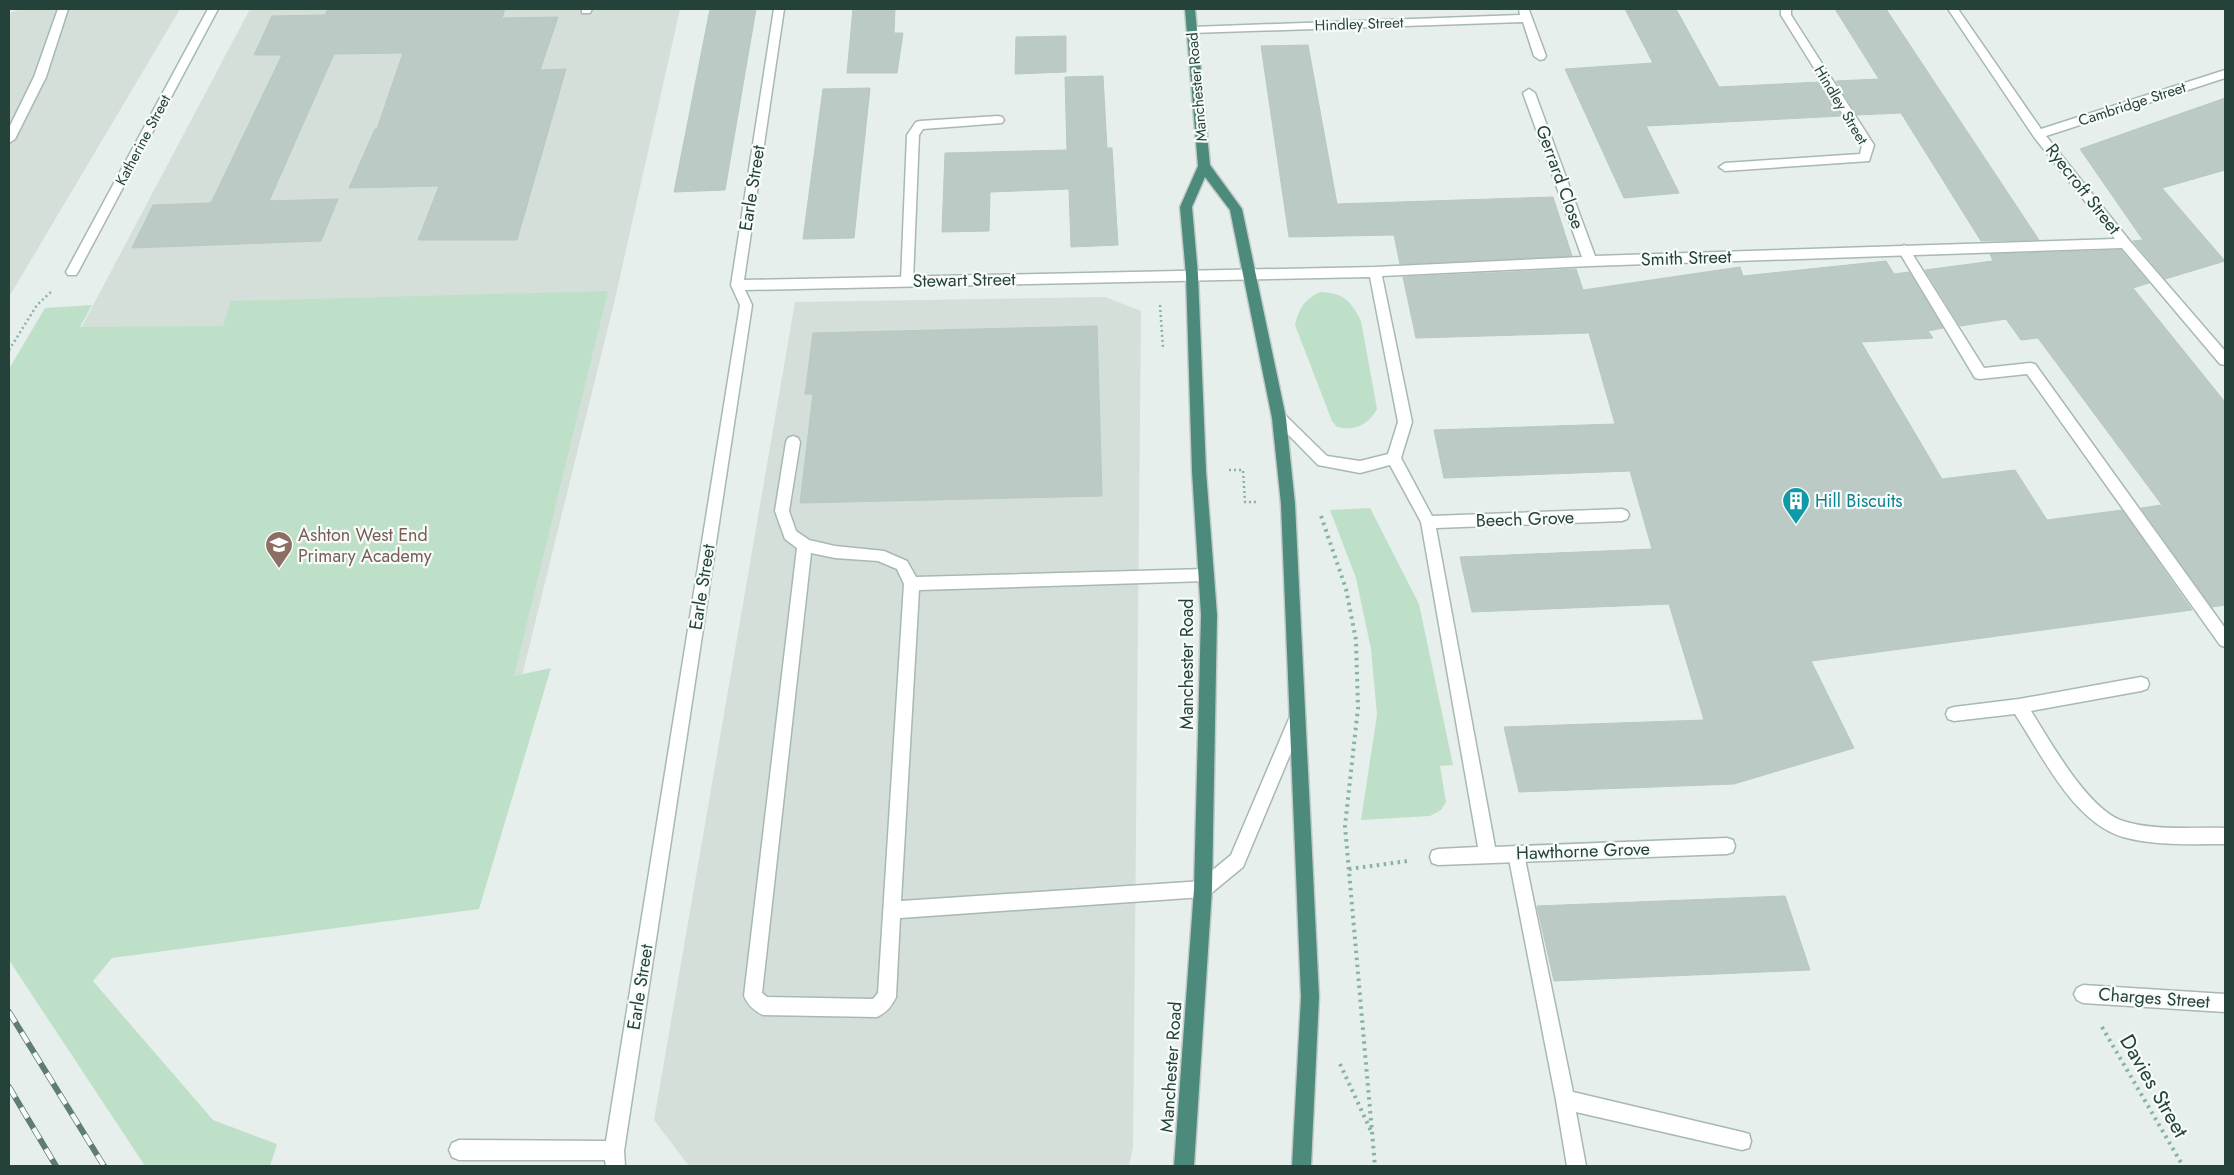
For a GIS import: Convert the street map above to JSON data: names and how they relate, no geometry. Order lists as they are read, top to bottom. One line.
{"streets":{"highway":["Manchester Road"],"street":["Hindley Street","Cambridge Street","Katherine Street","Gerrard Close","Earle Street","Ryecroft Street","Smith Street","Stewart Street","Beech Grove","Hawthorne Grove","Charges Street"],"path":["Davies Street"]},"crossings":[["Hindley Street","Manchester Road"],["Manchester Road","Smith Street"],["Manchester Road","Stewart Street"],["Cambridge Street","Ryecroft Street"],["Gerrard Close","Smith Street"],["Earle Street","Stewart Street"],["Ryecroft Street","Smith Street"],["Smith Street","Stewart Street"],["Charges Street","Davies Street"]],"places":{"building":["Hill Biscuits"],"school or university":["Ashton West End Primary Academy"]}}
